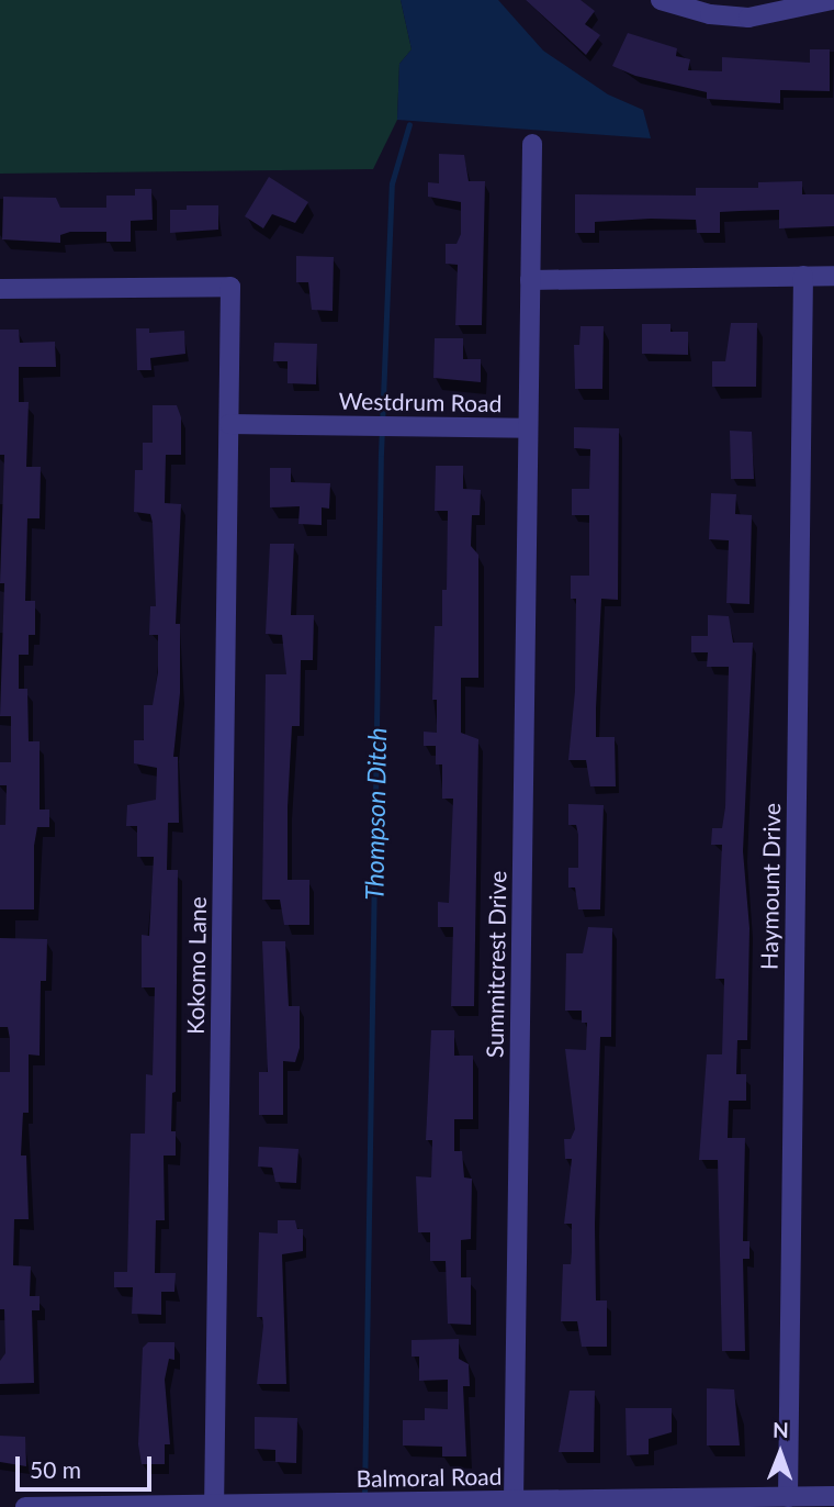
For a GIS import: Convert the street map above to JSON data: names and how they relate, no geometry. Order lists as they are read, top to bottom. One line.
{"streets":{"street":["Westdrum Road","Haymount Drive","Summitcrest Drive","Kokomo Lane","Balmoral Road"]},"crossings":[["Westdrum Road","Summitcrest Drive"],["Westdrum Road","Kokomo Lane"],["Haymount Drive","Balmoral Road"],["Summitcrest Drive","Balmoral Road"],["Kokomo Lane","Balmoral Road"]],"water":["Thompson Ditch"],"scale_bar":"50 m","north":"top"}
